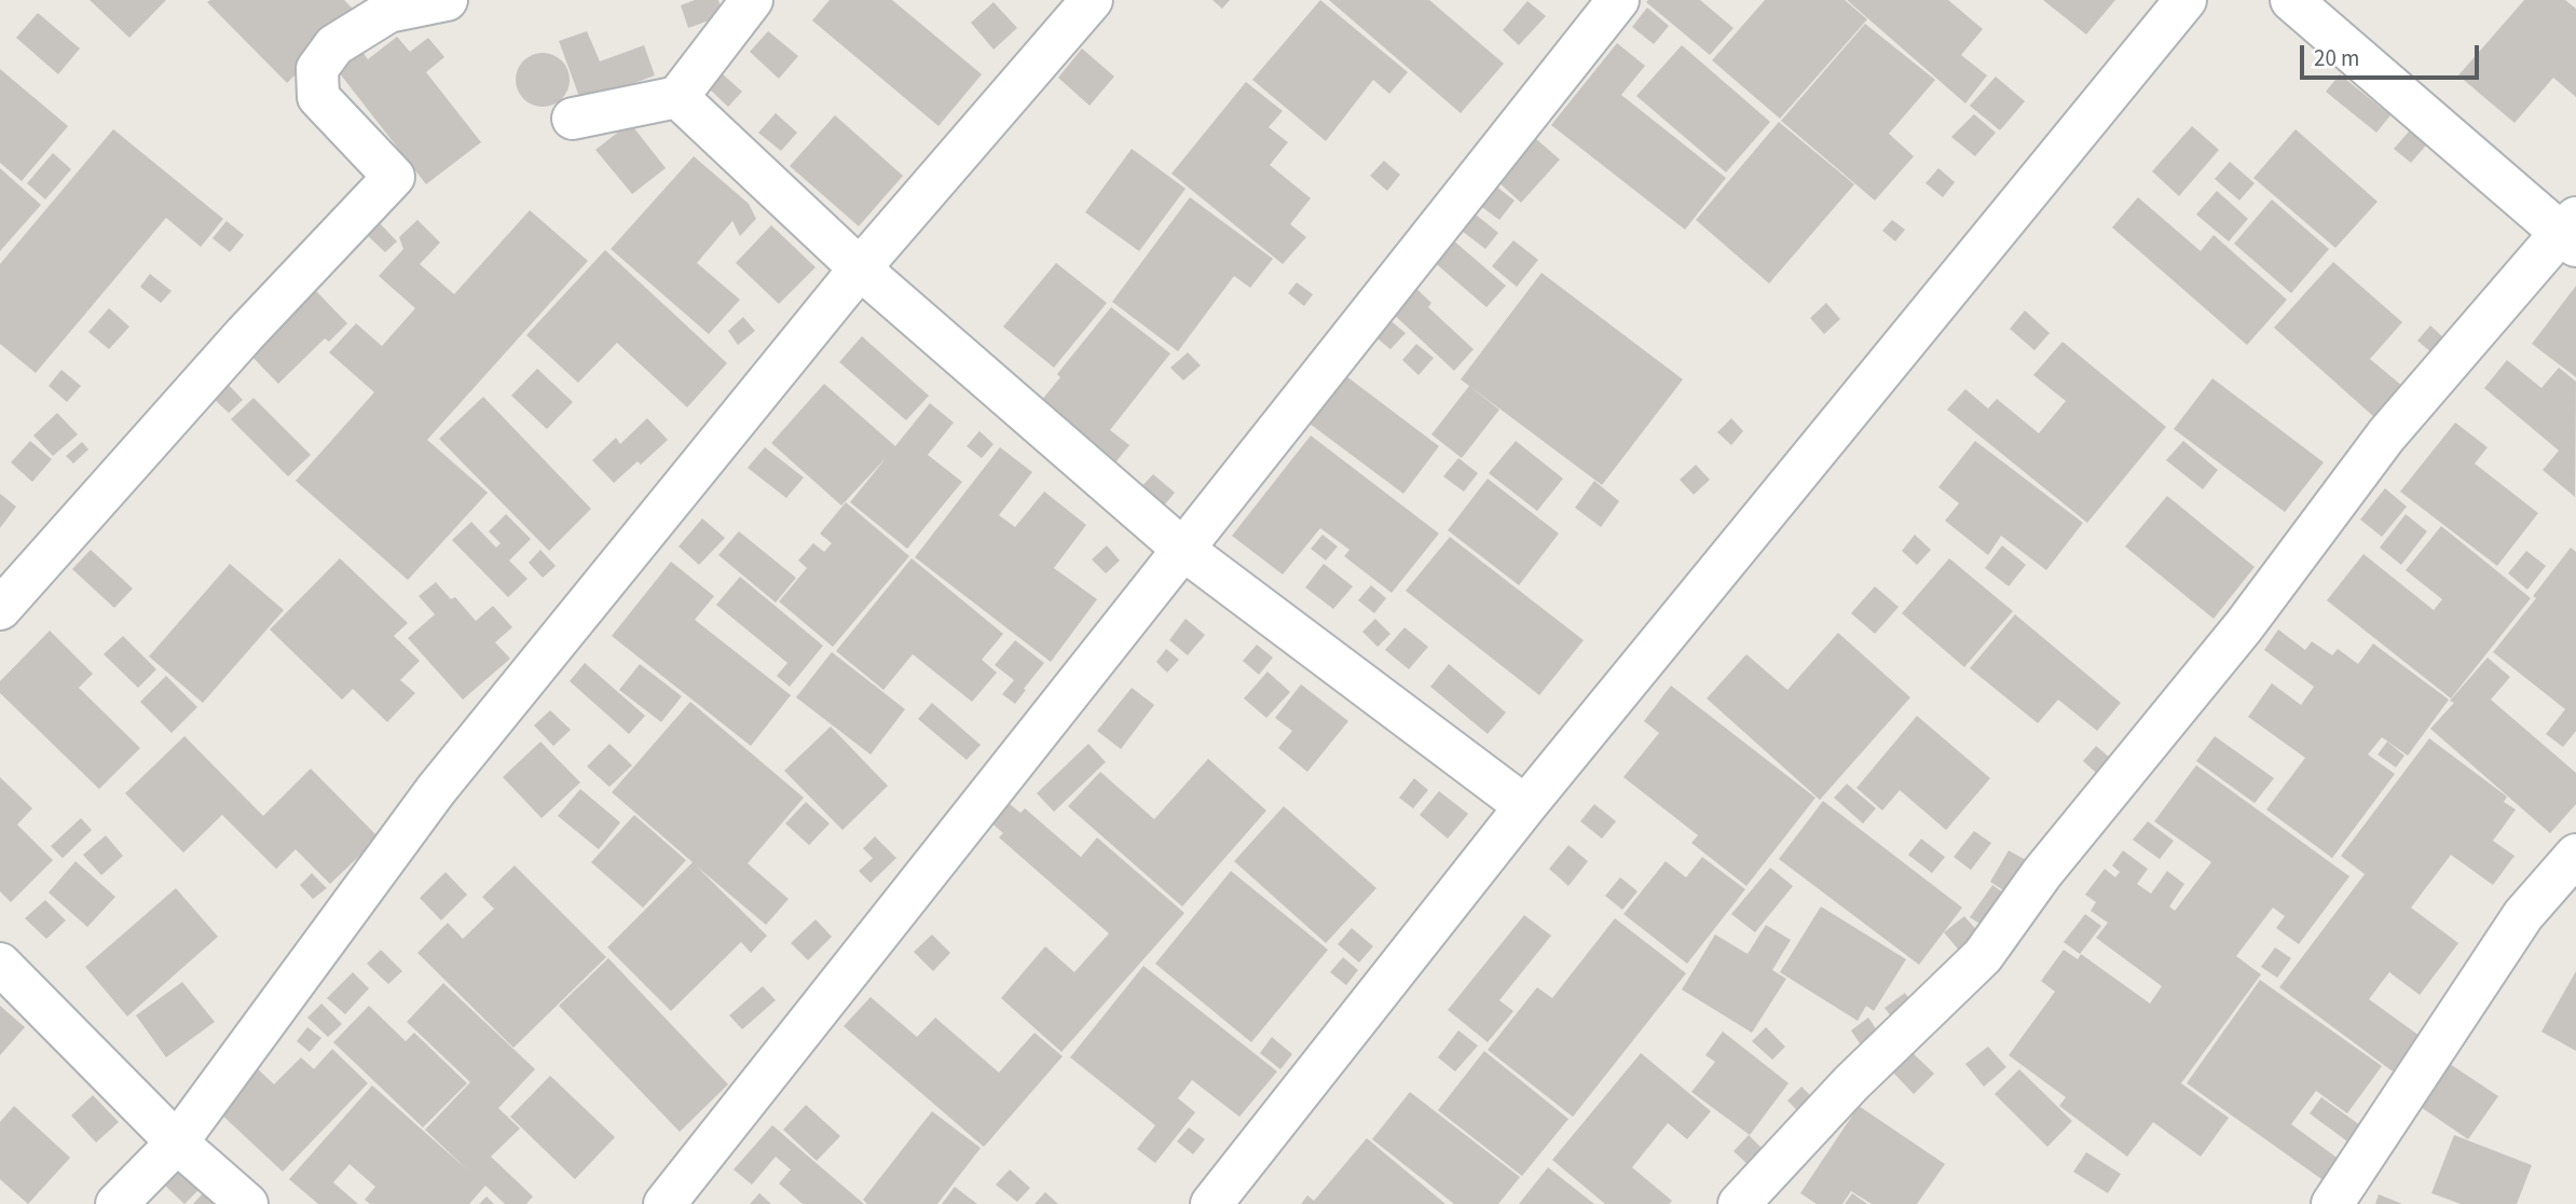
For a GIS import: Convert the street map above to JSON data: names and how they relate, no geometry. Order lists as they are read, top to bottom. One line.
{"scale_bar":"20 m"}
